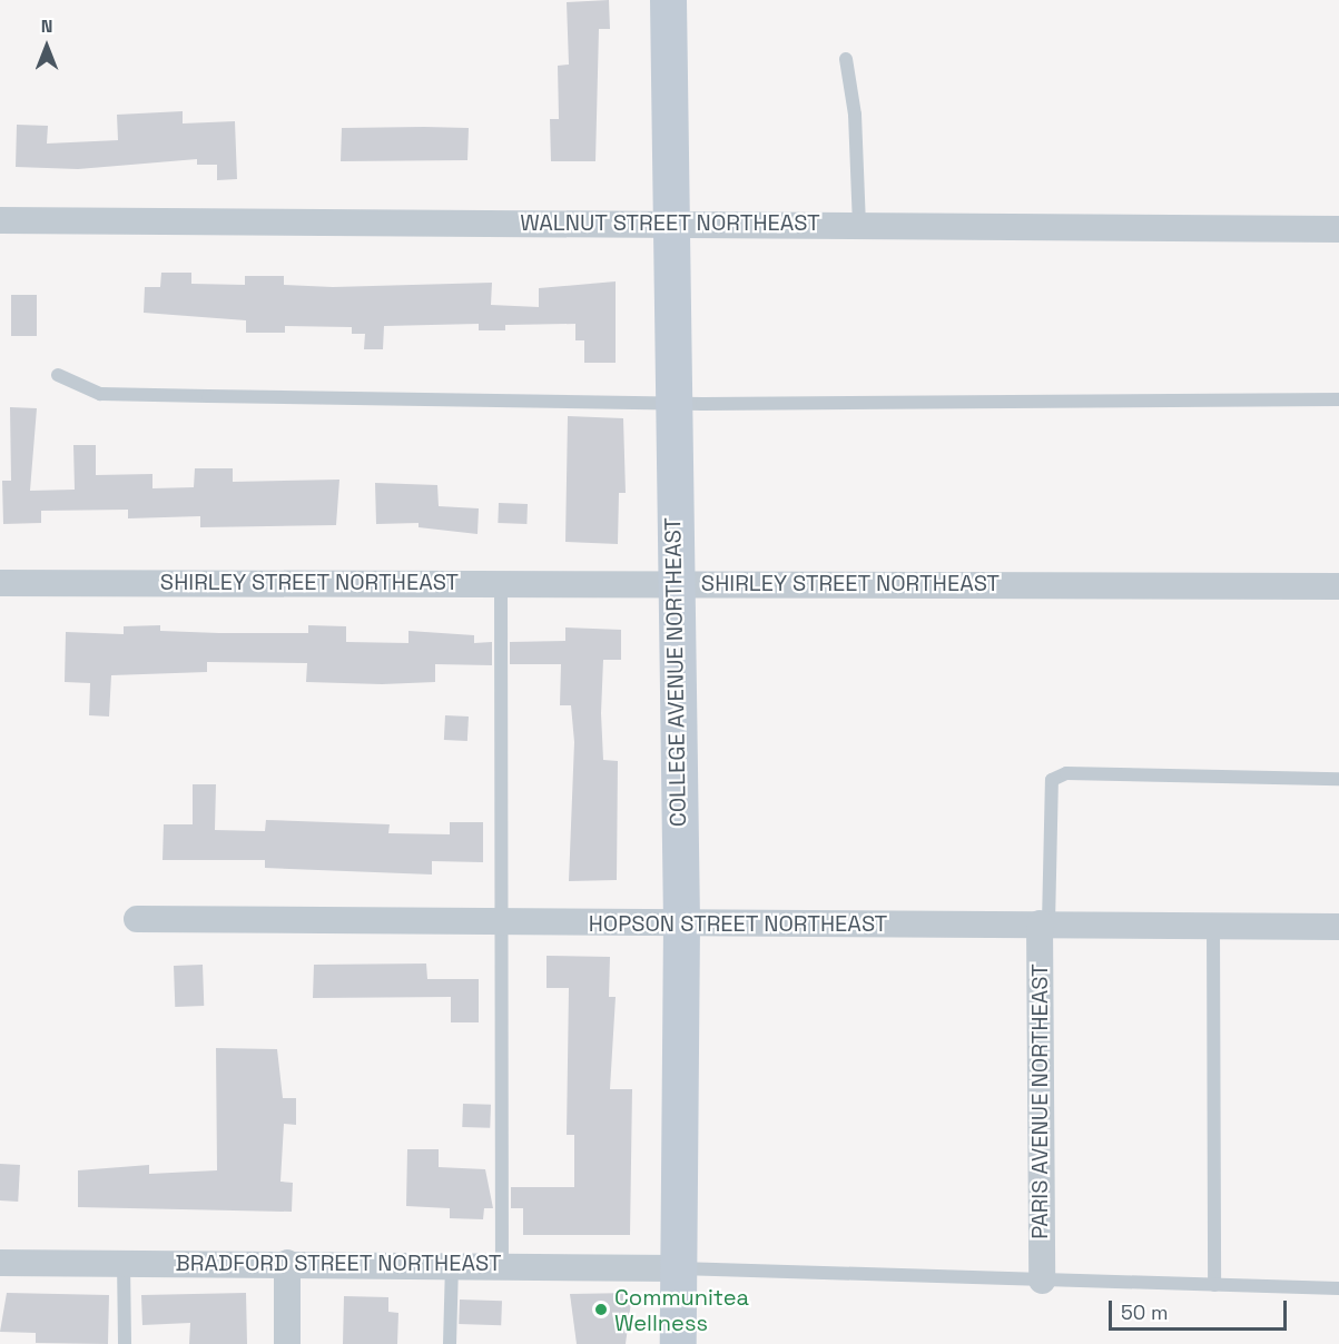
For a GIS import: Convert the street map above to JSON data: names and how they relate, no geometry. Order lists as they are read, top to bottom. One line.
{"streets":{"main road":["COLLEGE AVENUE NORTHEAST"],"street":["WALNUT STREET NORTHEAST","SHIRLEY STREET NORTHEAST","HOPSON STREET NORTHEAST","PARIS AVENUE NORTHEAST","BRADFORD STREET NORTHEAST"]},"crossings":[["WALNUT STREET NORTHEAST","COLLEGE AVENUE NORTHEAST"],["SHIRLEY STREET NORTHEAST","COLLEGE AVENUE NORTHEAST"],["COLLEGE AVENUE NORTHEAST","HOPSON STREET NORTHEAST"],["COLLEGE AVENUE NORTHEAST","BRADFORD STREET NORTHEAST"],["HOPSON STREET NORTHEAST","PARIS AVENUE NORTHEAST"]],"places":["Communitea Wellness"],"scale_bar":"50 m","north":"top"}
